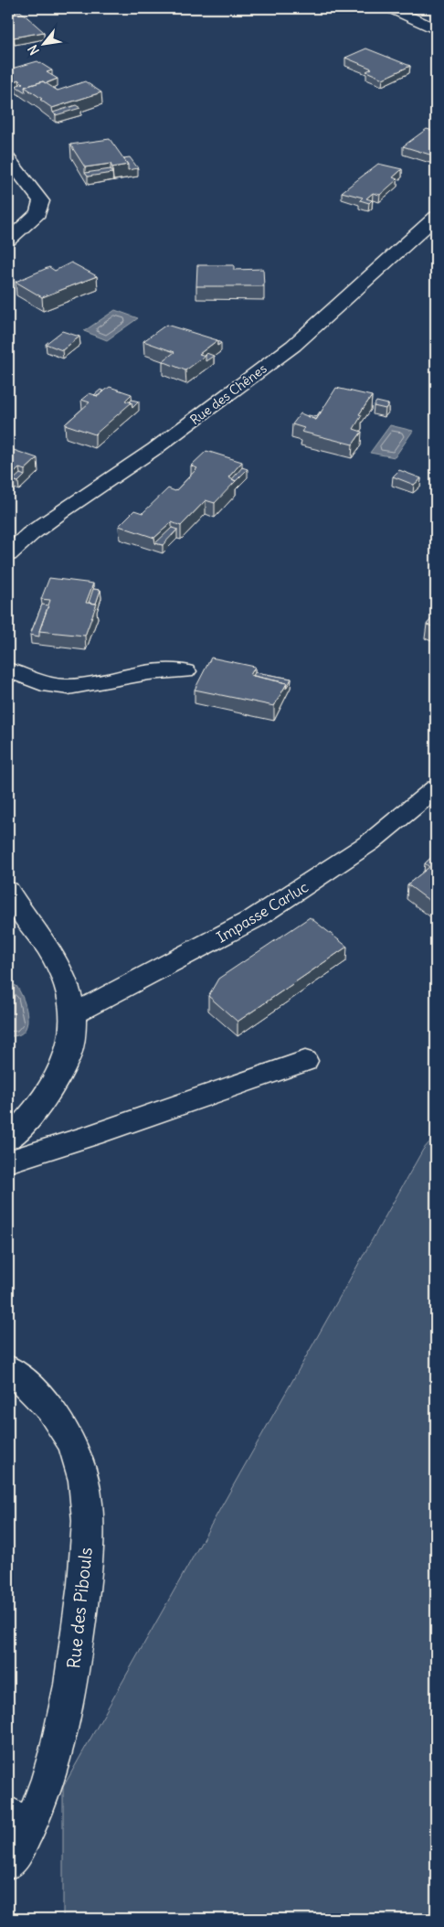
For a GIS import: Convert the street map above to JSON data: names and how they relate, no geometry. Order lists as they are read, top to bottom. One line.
{"streets":{"street":["Rue des Chênes","Impasse Carluc","Rue des Pibouls"]},"north":"bottom left"}
